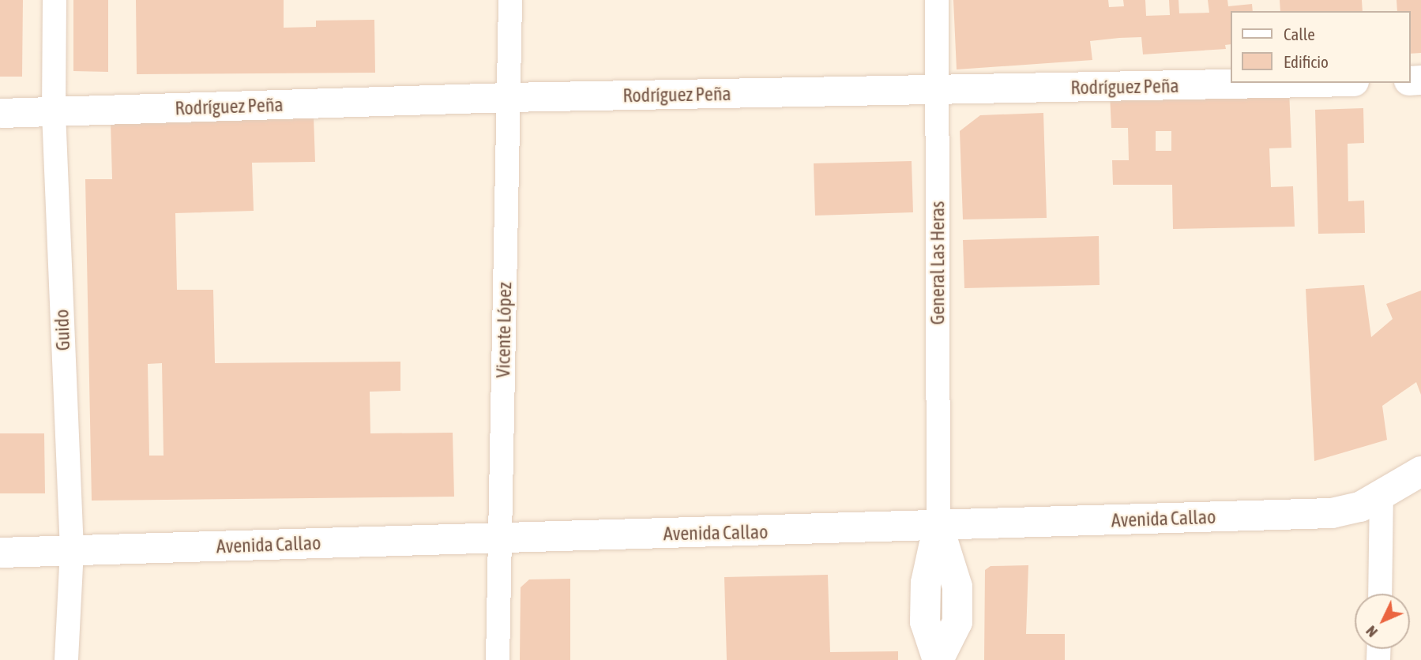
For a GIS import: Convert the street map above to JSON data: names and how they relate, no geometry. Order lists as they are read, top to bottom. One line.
{"streets":{"main road":["Avenida Callao"],"street":["Rodríguez Peña","General Las Heras","Guido","Vicente López"]},"crossings":[["Rodríguez Peña","General Las Heras"],["Rodríguez Peña","Guido"],["Rodríguez Peña","Vicente López"],["General Las Heras","Avenida Callao"],["Guido","Avenida Callao"],["Vicente López","Avenida Callao"]],"legend":["Calle","Edificio"],"north":"bottom left"}
